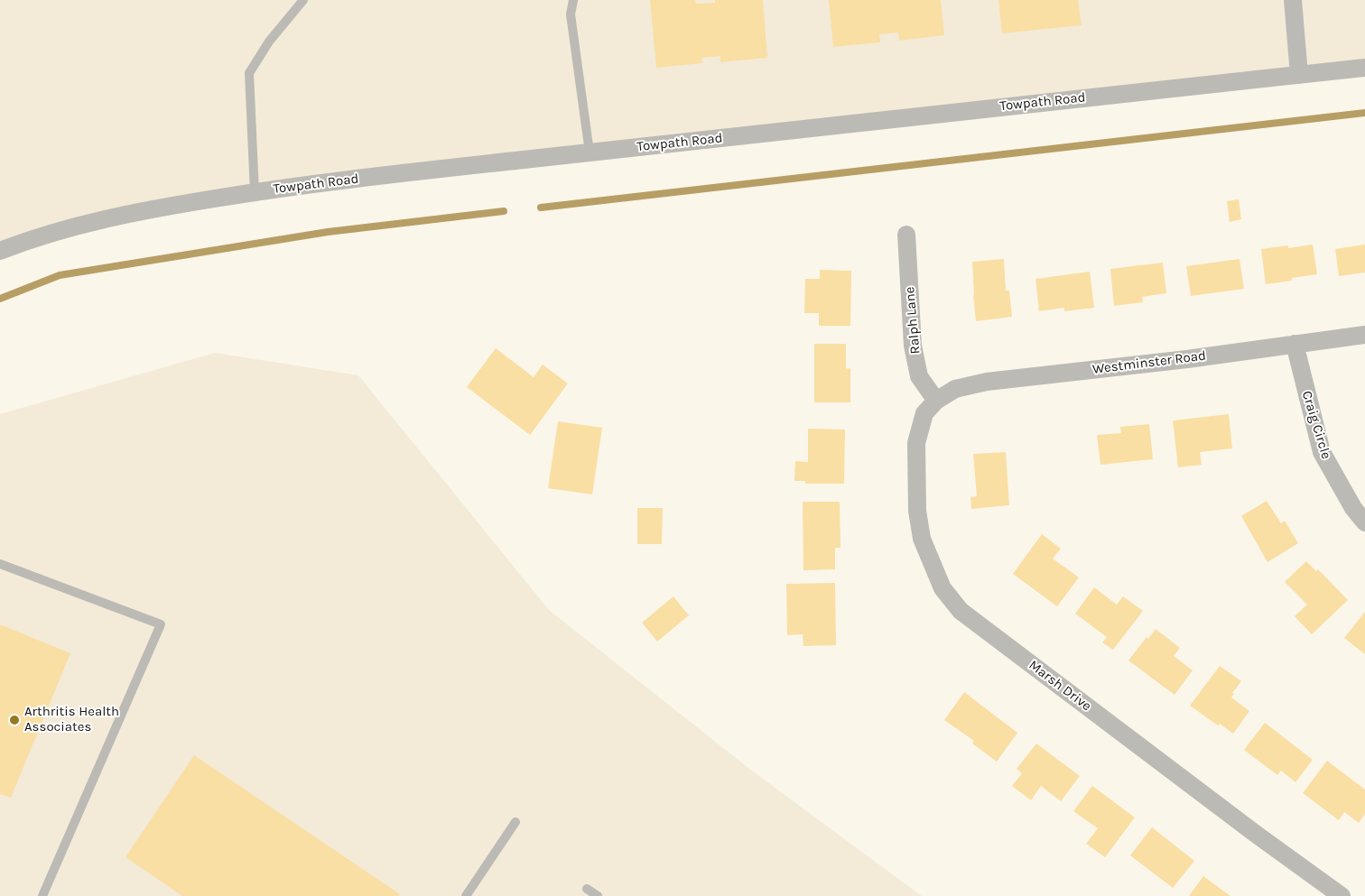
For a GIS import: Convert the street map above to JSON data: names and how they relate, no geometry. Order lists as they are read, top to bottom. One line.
{"streets":{"street":["Towpath Road","Ralph Lane","Westminster Road","Craig Circle","Marsh Drive"]},"crossings":[["Ralph Lane","Westminster Road"],["Ralph Lane","Marsh Drive"],["Westminster Road","Craig Circle"],["Westminster Road","Marsh Drive"]],"places":["Arthritis Health Associates"]}
